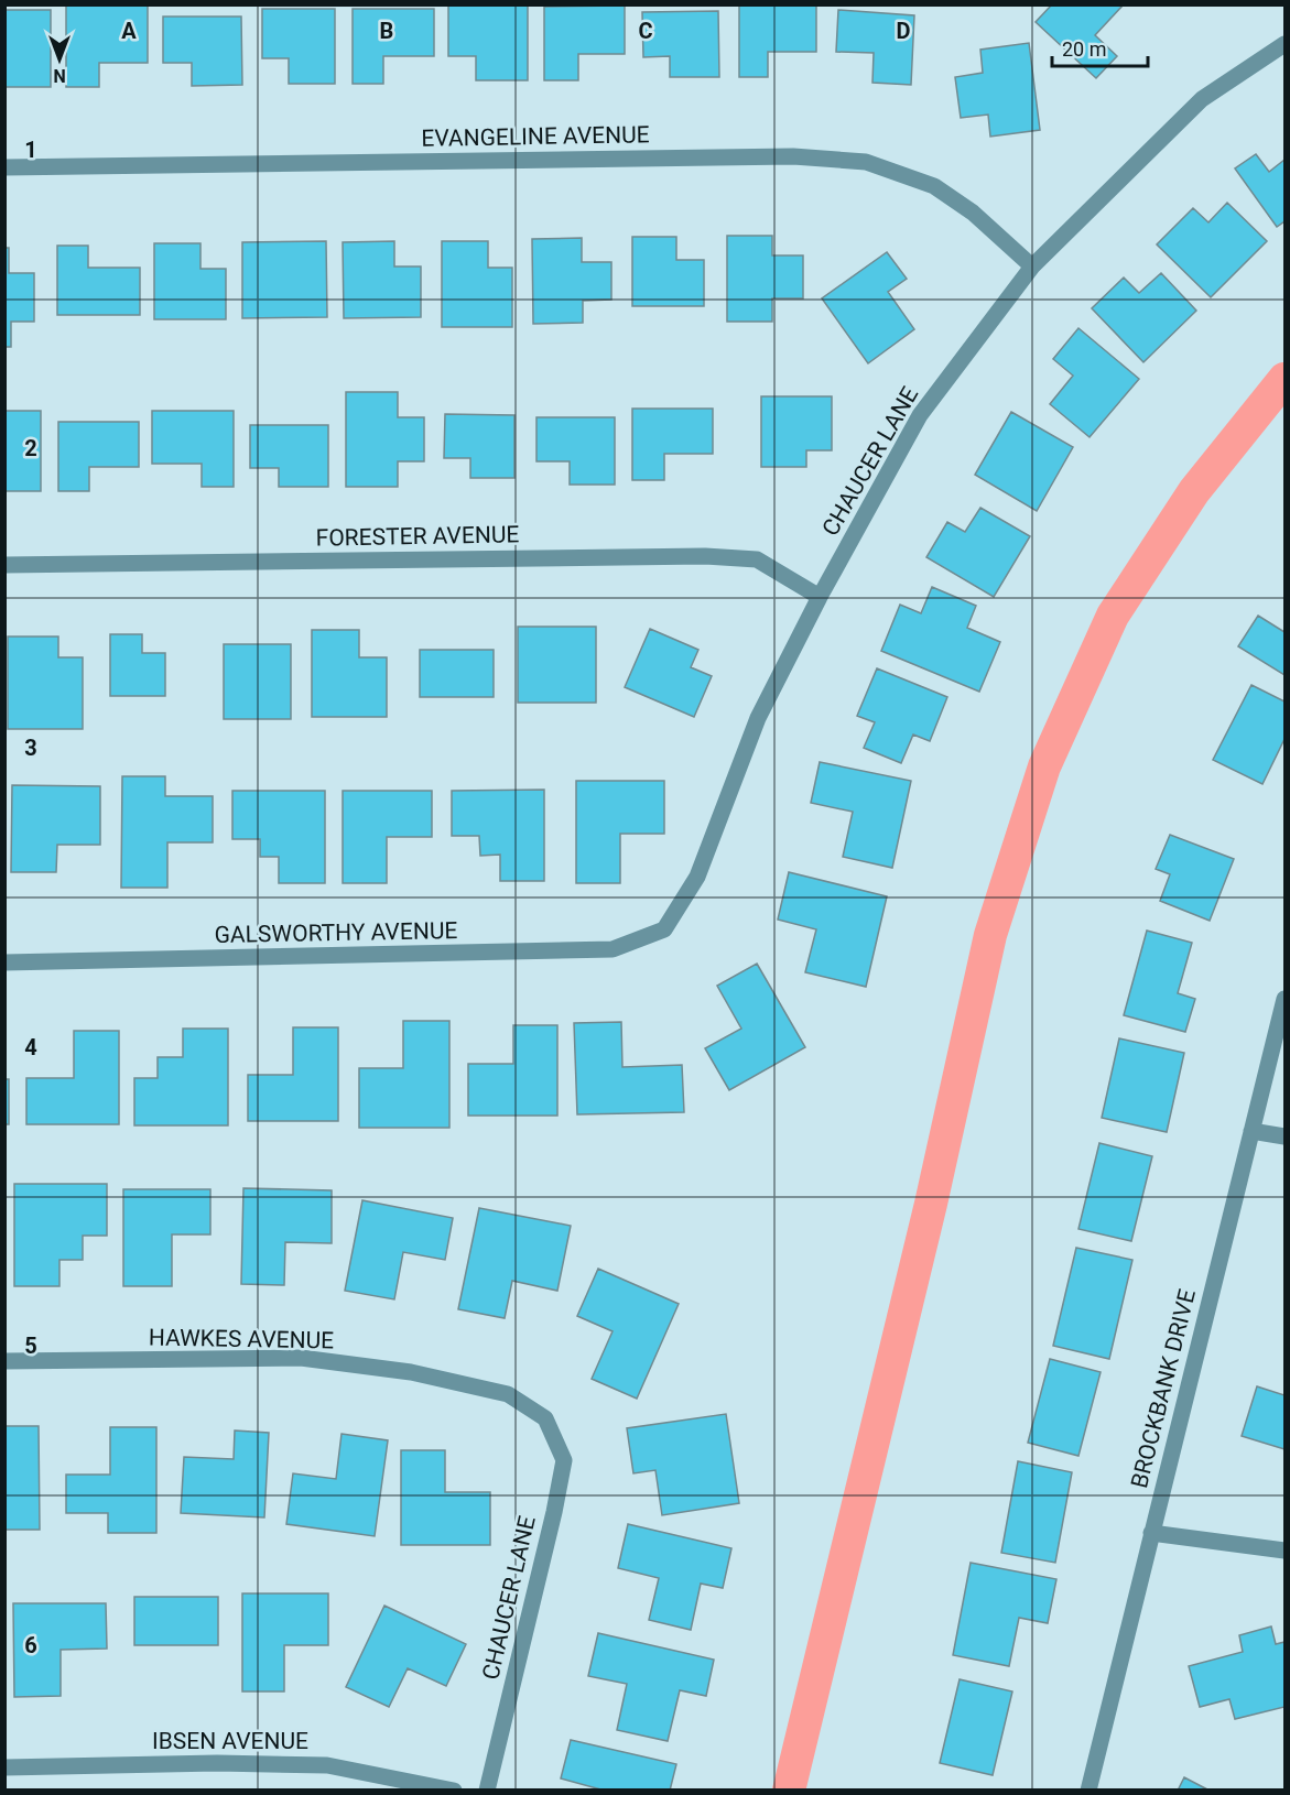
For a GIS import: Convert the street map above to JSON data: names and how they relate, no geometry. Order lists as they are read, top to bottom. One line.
{"streets":{"street":["EVANGELINE AVENUE","CHAUCER LANE","FORESTER AVENUE","GALSWORTHY AVENUE","HAWKES AVENUE","BROCKBANK DRIVE","IBSEN AVENUE"]},"crossings":[["EVANGELINE AVENUE","CHAUCER LANE"],["CHAUCER LANE","FORESTER AVENUE"],["CHAUCER LANE","GALSWORTHY AVENUE"],["CHAUCER LANE","HAWKES AVENUE"]],"scale_bar":"20 m","north":"bottom","grid":{"columns":["A","B","C","D"],"rows":["1","2","3","4","5","6"]}}
